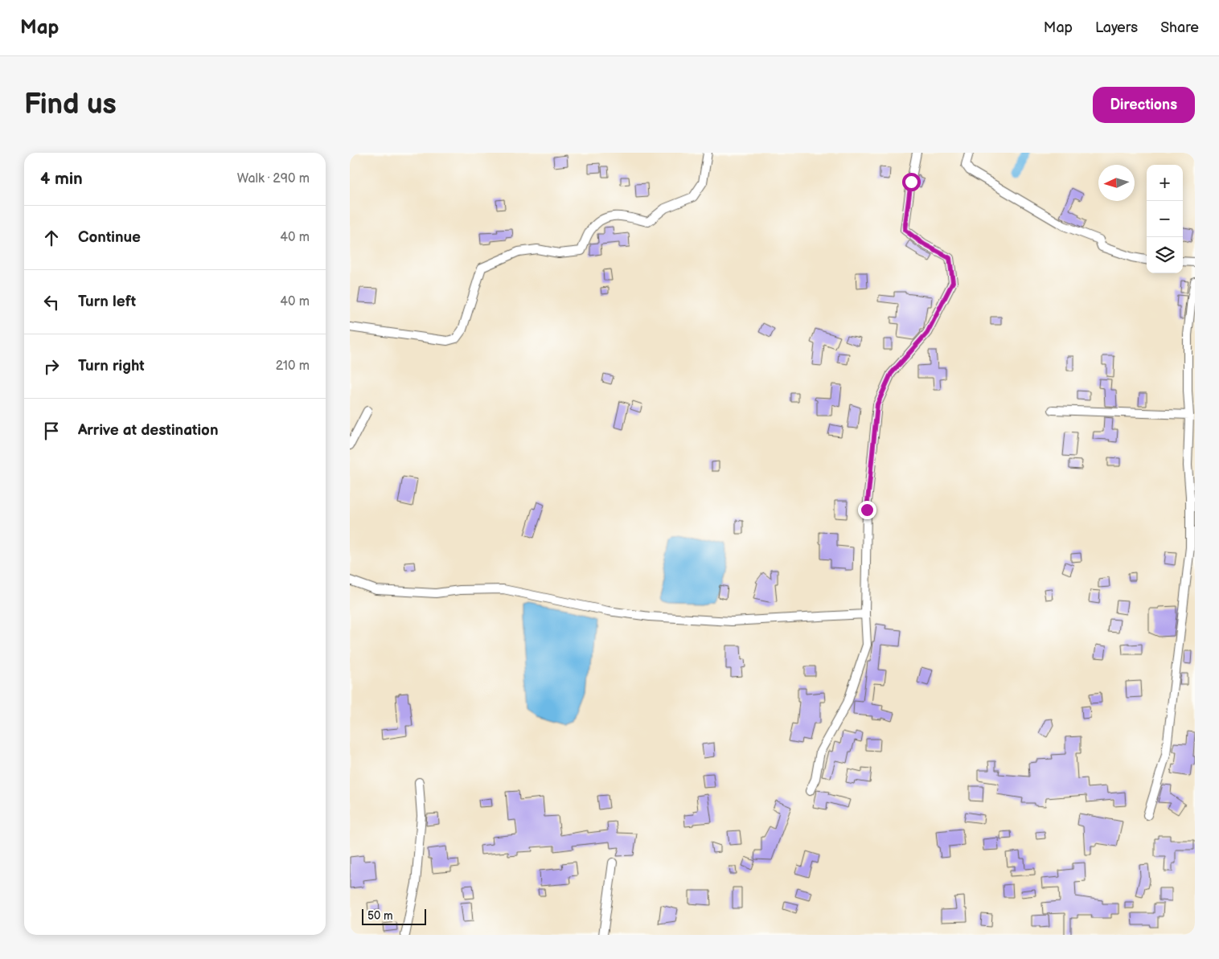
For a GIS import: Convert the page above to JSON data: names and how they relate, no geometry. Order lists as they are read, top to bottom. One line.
{"scale_bar":"50 m","north":"left","page":{"header":"Map","nav":["Map","Layers","Share"],"buttons":"Directions","title":"Find us","heading":["4 min","Walk · 290 m"],"map_buttons":["+","−"],"list":[["Continue","40 m"],["Turn left","40 m"],["Turn right","210 m"],"Arrive at destination"],"scale":"50 m"}}
